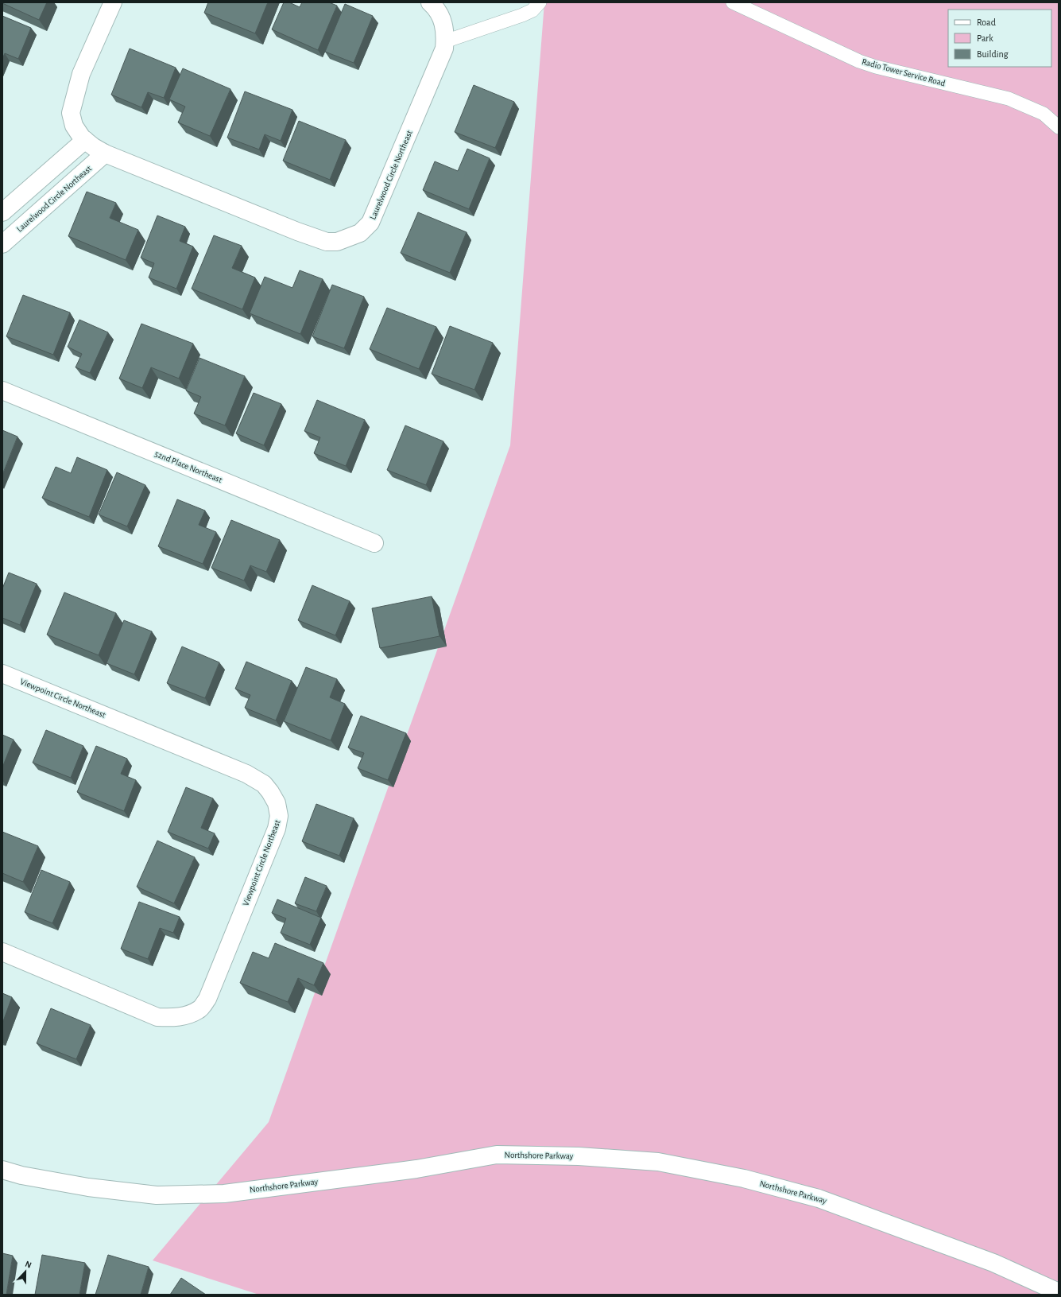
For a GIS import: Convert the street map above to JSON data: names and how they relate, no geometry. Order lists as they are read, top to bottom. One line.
{"streets":{"street":["Laurelwood Circle Northeast","52nd Place Northeast","Viewpoint Circle Northeast","Northshore Parkway"],"lane":["Radio Tower Service Road"]},"legend":["Road","Park","Building"],"north":"top"}
